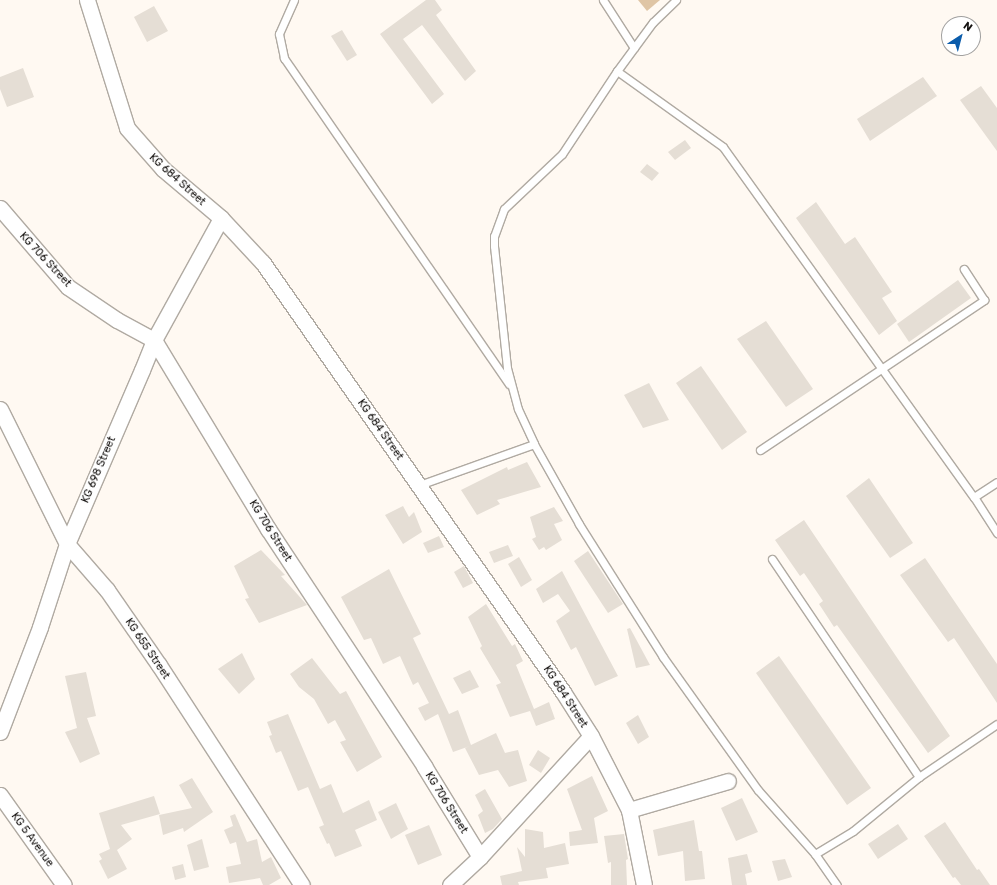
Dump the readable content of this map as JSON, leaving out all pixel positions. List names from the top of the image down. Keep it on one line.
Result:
{"streets":{"street":["KG 684 Street","KG 706 Street","KG 698 Street","KG 655 Street","KG 5 Avenue"]},"crossings":[["KG 684 Street","KG 698 Street"],["KG 706 Street","KG 698 Street"],["KG 698 Street","KG 655 Street"]],"north":"top right"}
